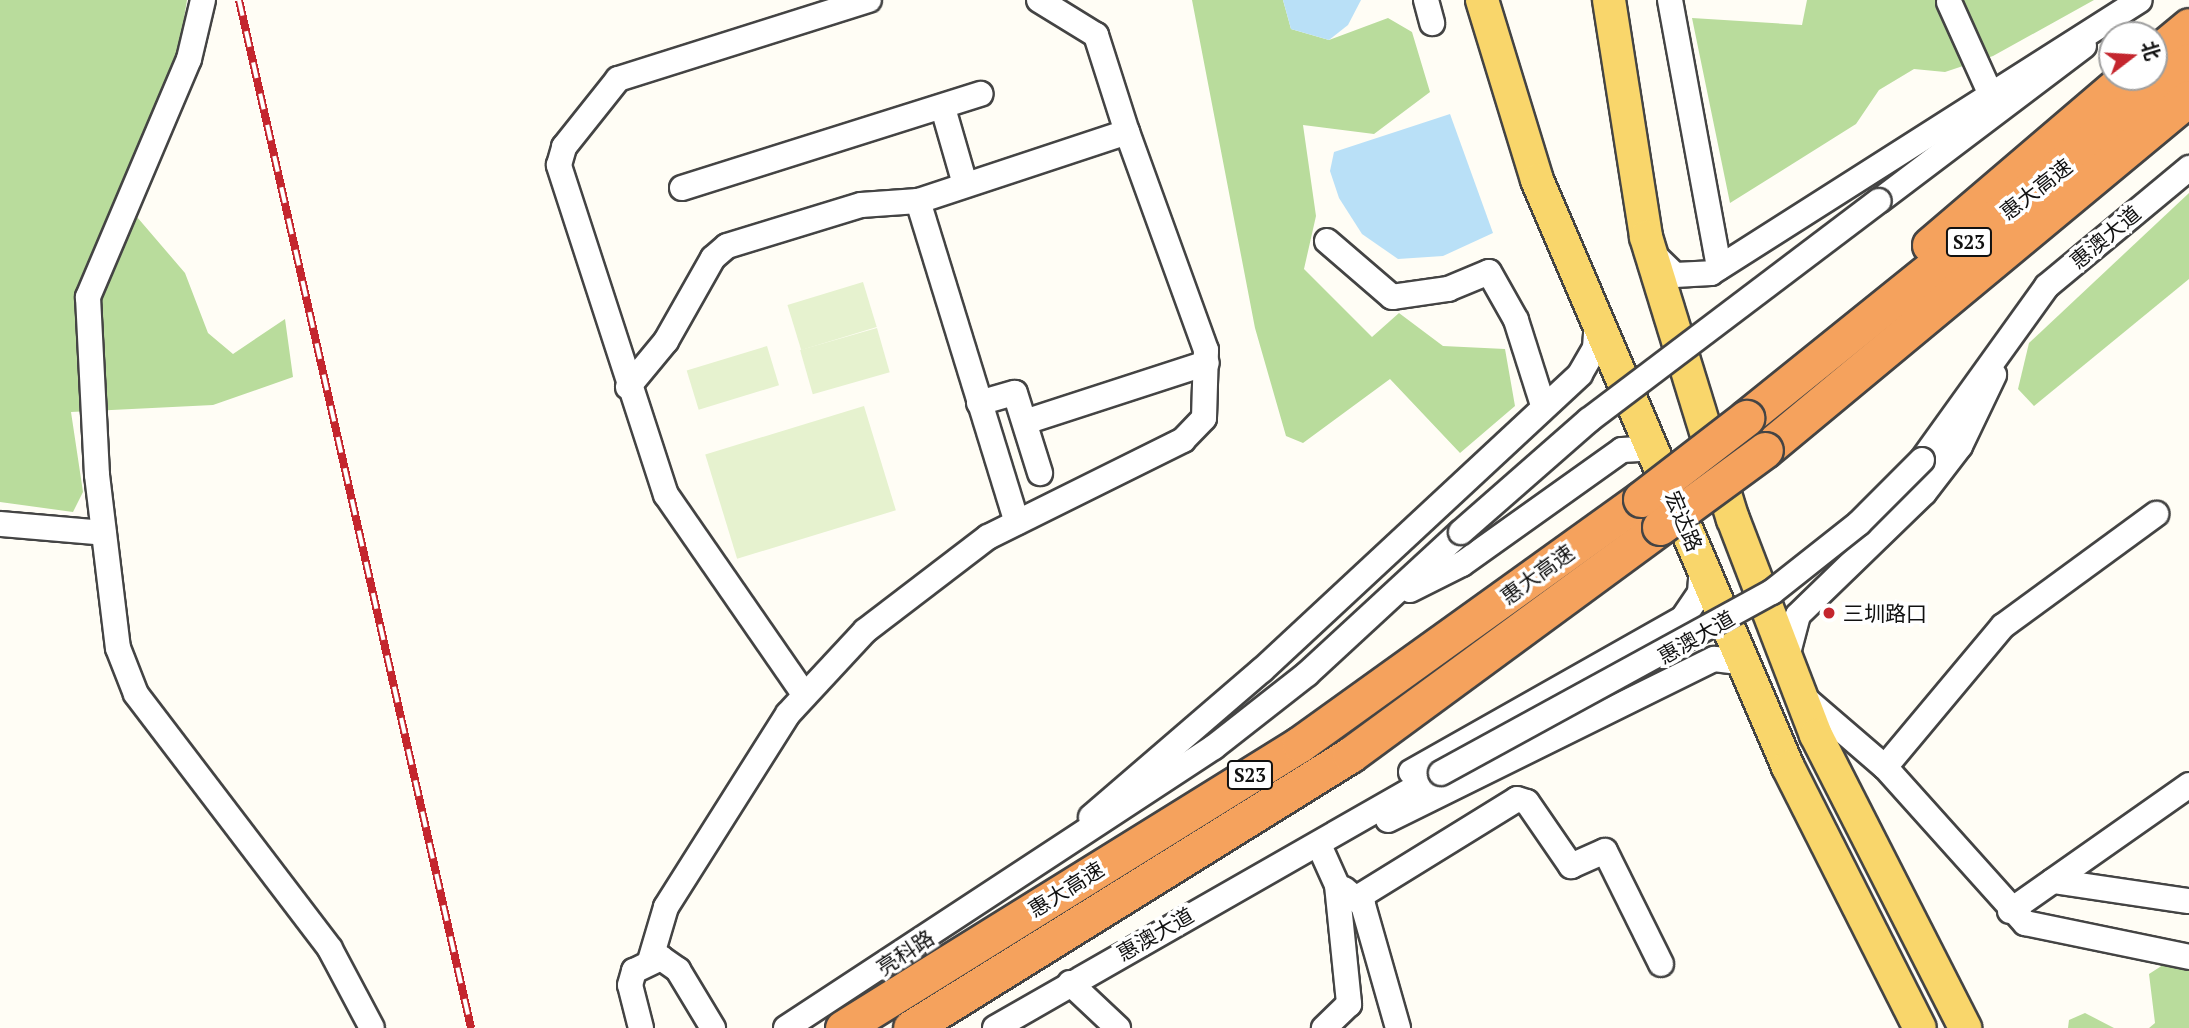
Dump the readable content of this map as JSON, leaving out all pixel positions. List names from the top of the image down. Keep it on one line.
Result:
{"streets":{"highway":["惠大高速","S23"],"main road":["宏达路"],"street":["惠澳大道","亮科路"]},"places":["三圳路口"],"north":"right"}
